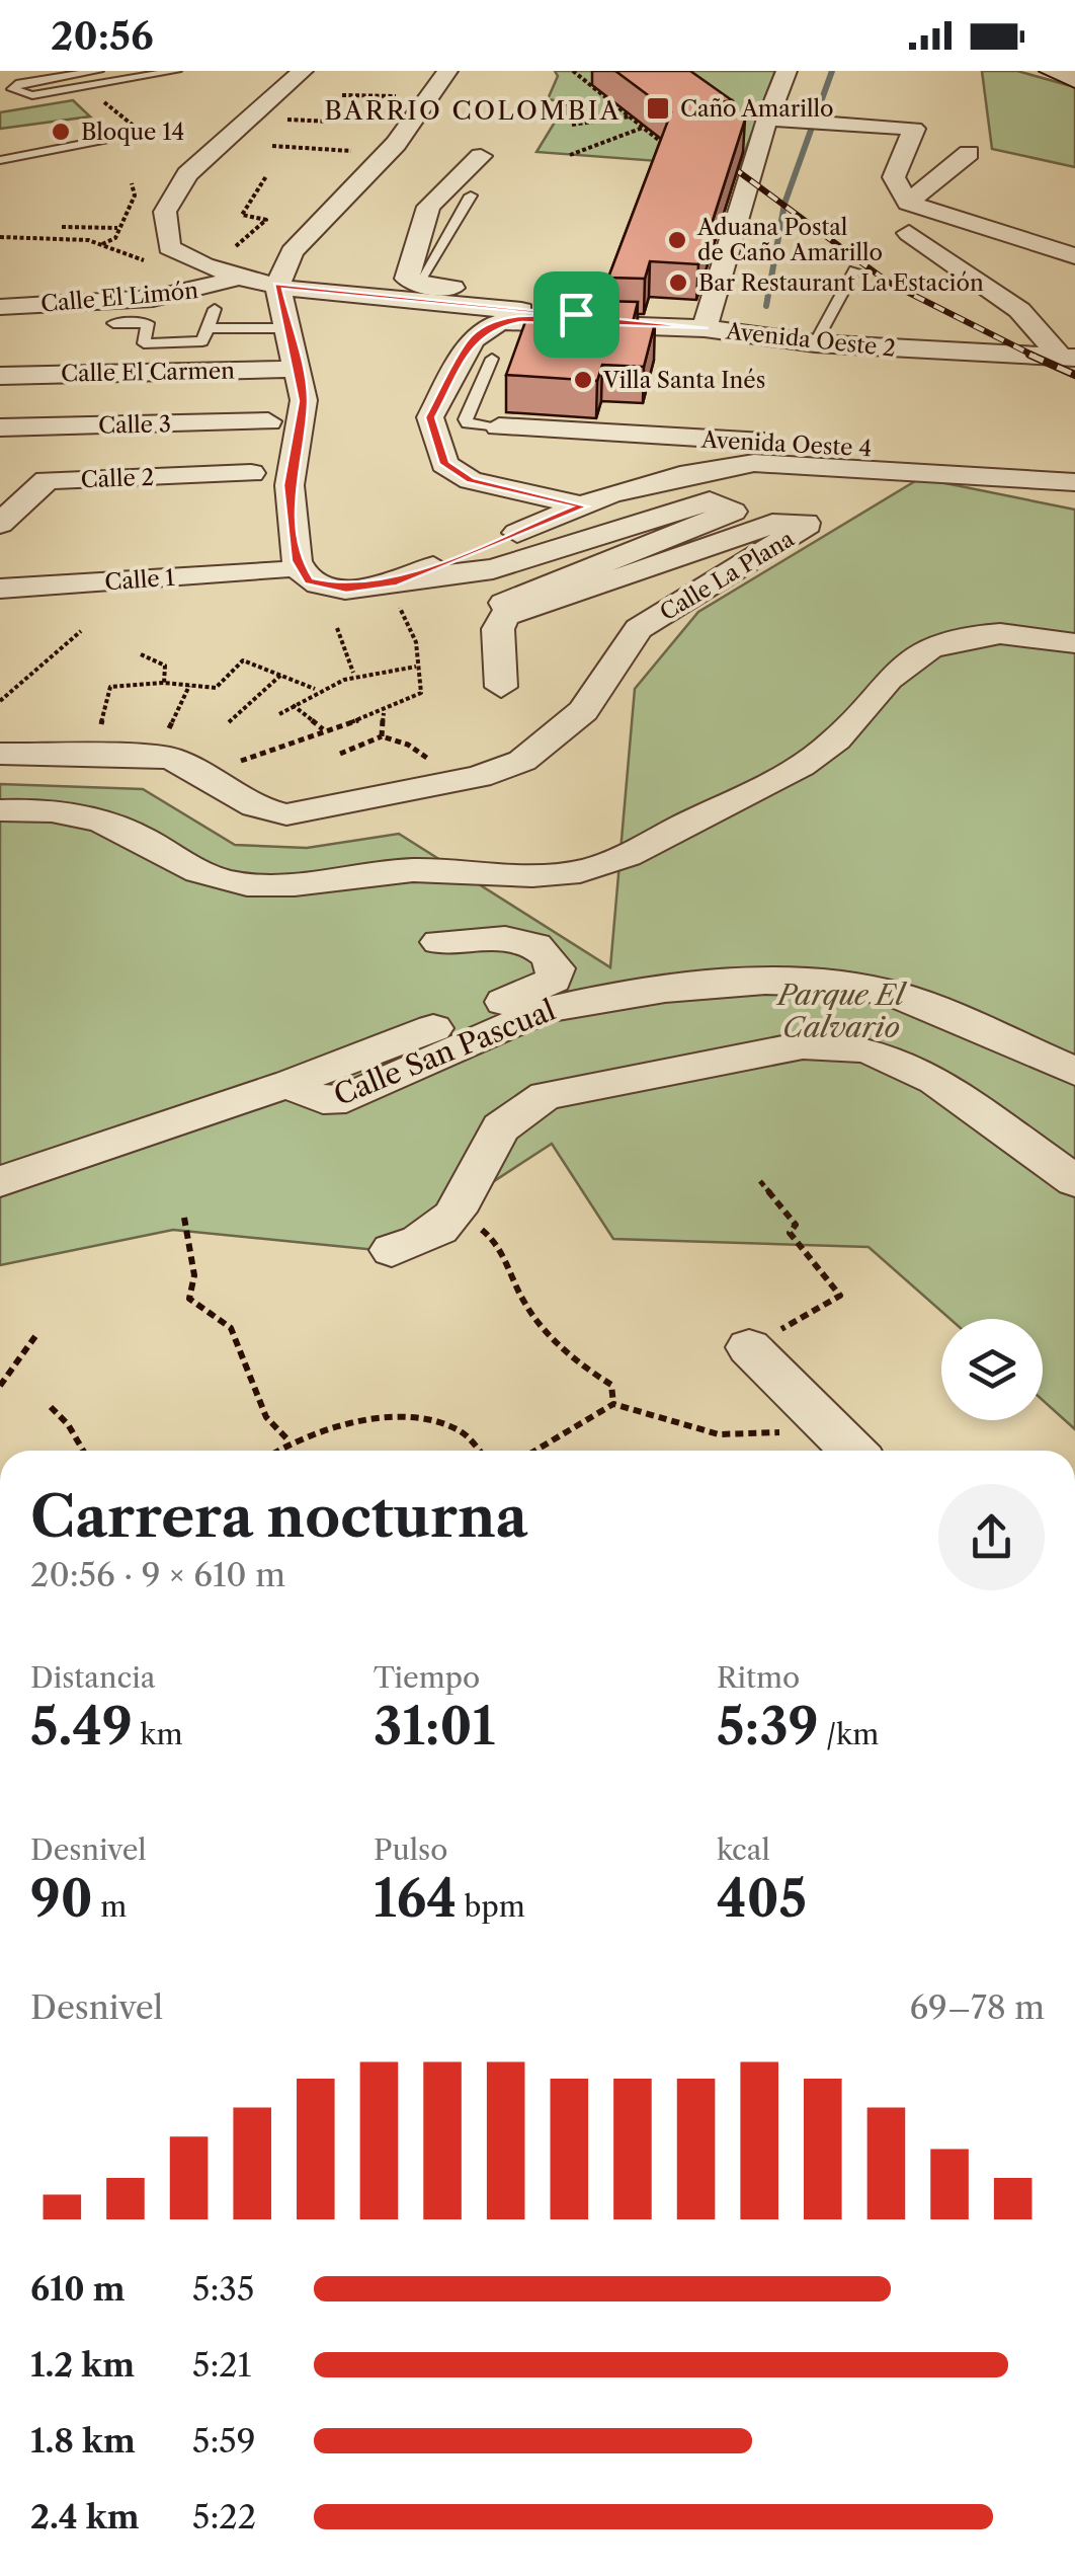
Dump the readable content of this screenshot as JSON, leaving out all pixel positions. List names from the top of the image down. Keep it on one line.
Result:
{"streets":{"street":["Calle El Limón","Avenida Oeste 2","Calle El Carmen","Calle 3","Avenida Oeste 4","Calle 2","Calle La Plana","Calle 1","Calle San Pascual"]},"districts":["BARRIO COLOMBIA"],"parks":["Parque El Calvario"],"places":{"transit":["Caño Amarillo"],"other":["Bloque 14","Aduana Postal de Caño Amarillo","Bar Restaurant La Estación","Villa Santa Inés"]},"page":{"status":"20:56","heading":["Carrera nocturna","20:56 · 9 × 610 m"],"stats":[["Distancia","5.49 km"],["Tiempo","31:01"],["Ritmo","5:39 /km"],["Desnivel","90 m"],["Pulso","164 bpm"],["kcal","405"]],"chart":["Desnivel","69–78 m"],"list":[{"name":"610 m","note":"5:35"},{"name":"1.2 km","note":"5:21"},{"name":"1.8 km","note":"5:59"},{"name":"2.4 km","note":"5:22"}]}}
